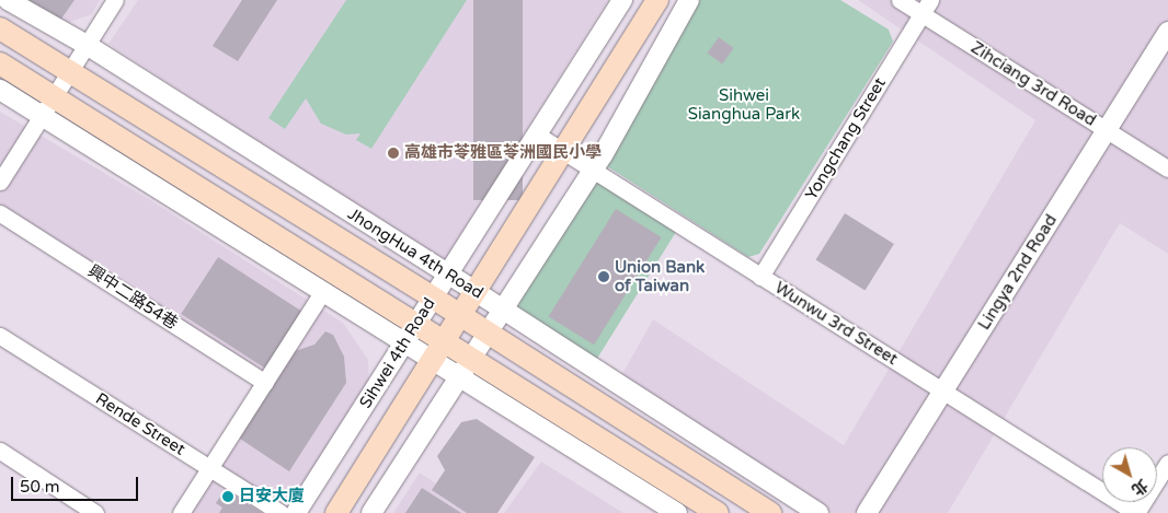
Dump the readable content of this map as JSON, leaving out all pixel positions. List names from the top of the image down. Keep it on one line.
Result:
{"streets":{"main road":["JhongHua 4th Road","Sihwei 4th Road"],"street":["Zihciang 3rd Road","Yongchang Street","Lingya 2nd Road","興中二路54巷","Wunwu 3rd Street","Rende Street"]},"crossings":[["Zihciang 3rd Road","Yongchang Street"],["Zihciang 3rd Road","Lingya 2nd Road"],["Yongchang Street","Wunwu 3rd Street"],["JhongHua 4th Road","Sihwei 4th Road"],["Lingya 2nd Road","Wunwu 3rd Street"],["Wunwu 3rd Street","Sihwei 4th Road"]],"parks":["Sihwei Sianghua Park"],"places":["高雄市苓雅區苓洲國民小學","Union Bank of Taiwan","日安大廈"],"scale_bar":"50 m","north":"bottom right"}
